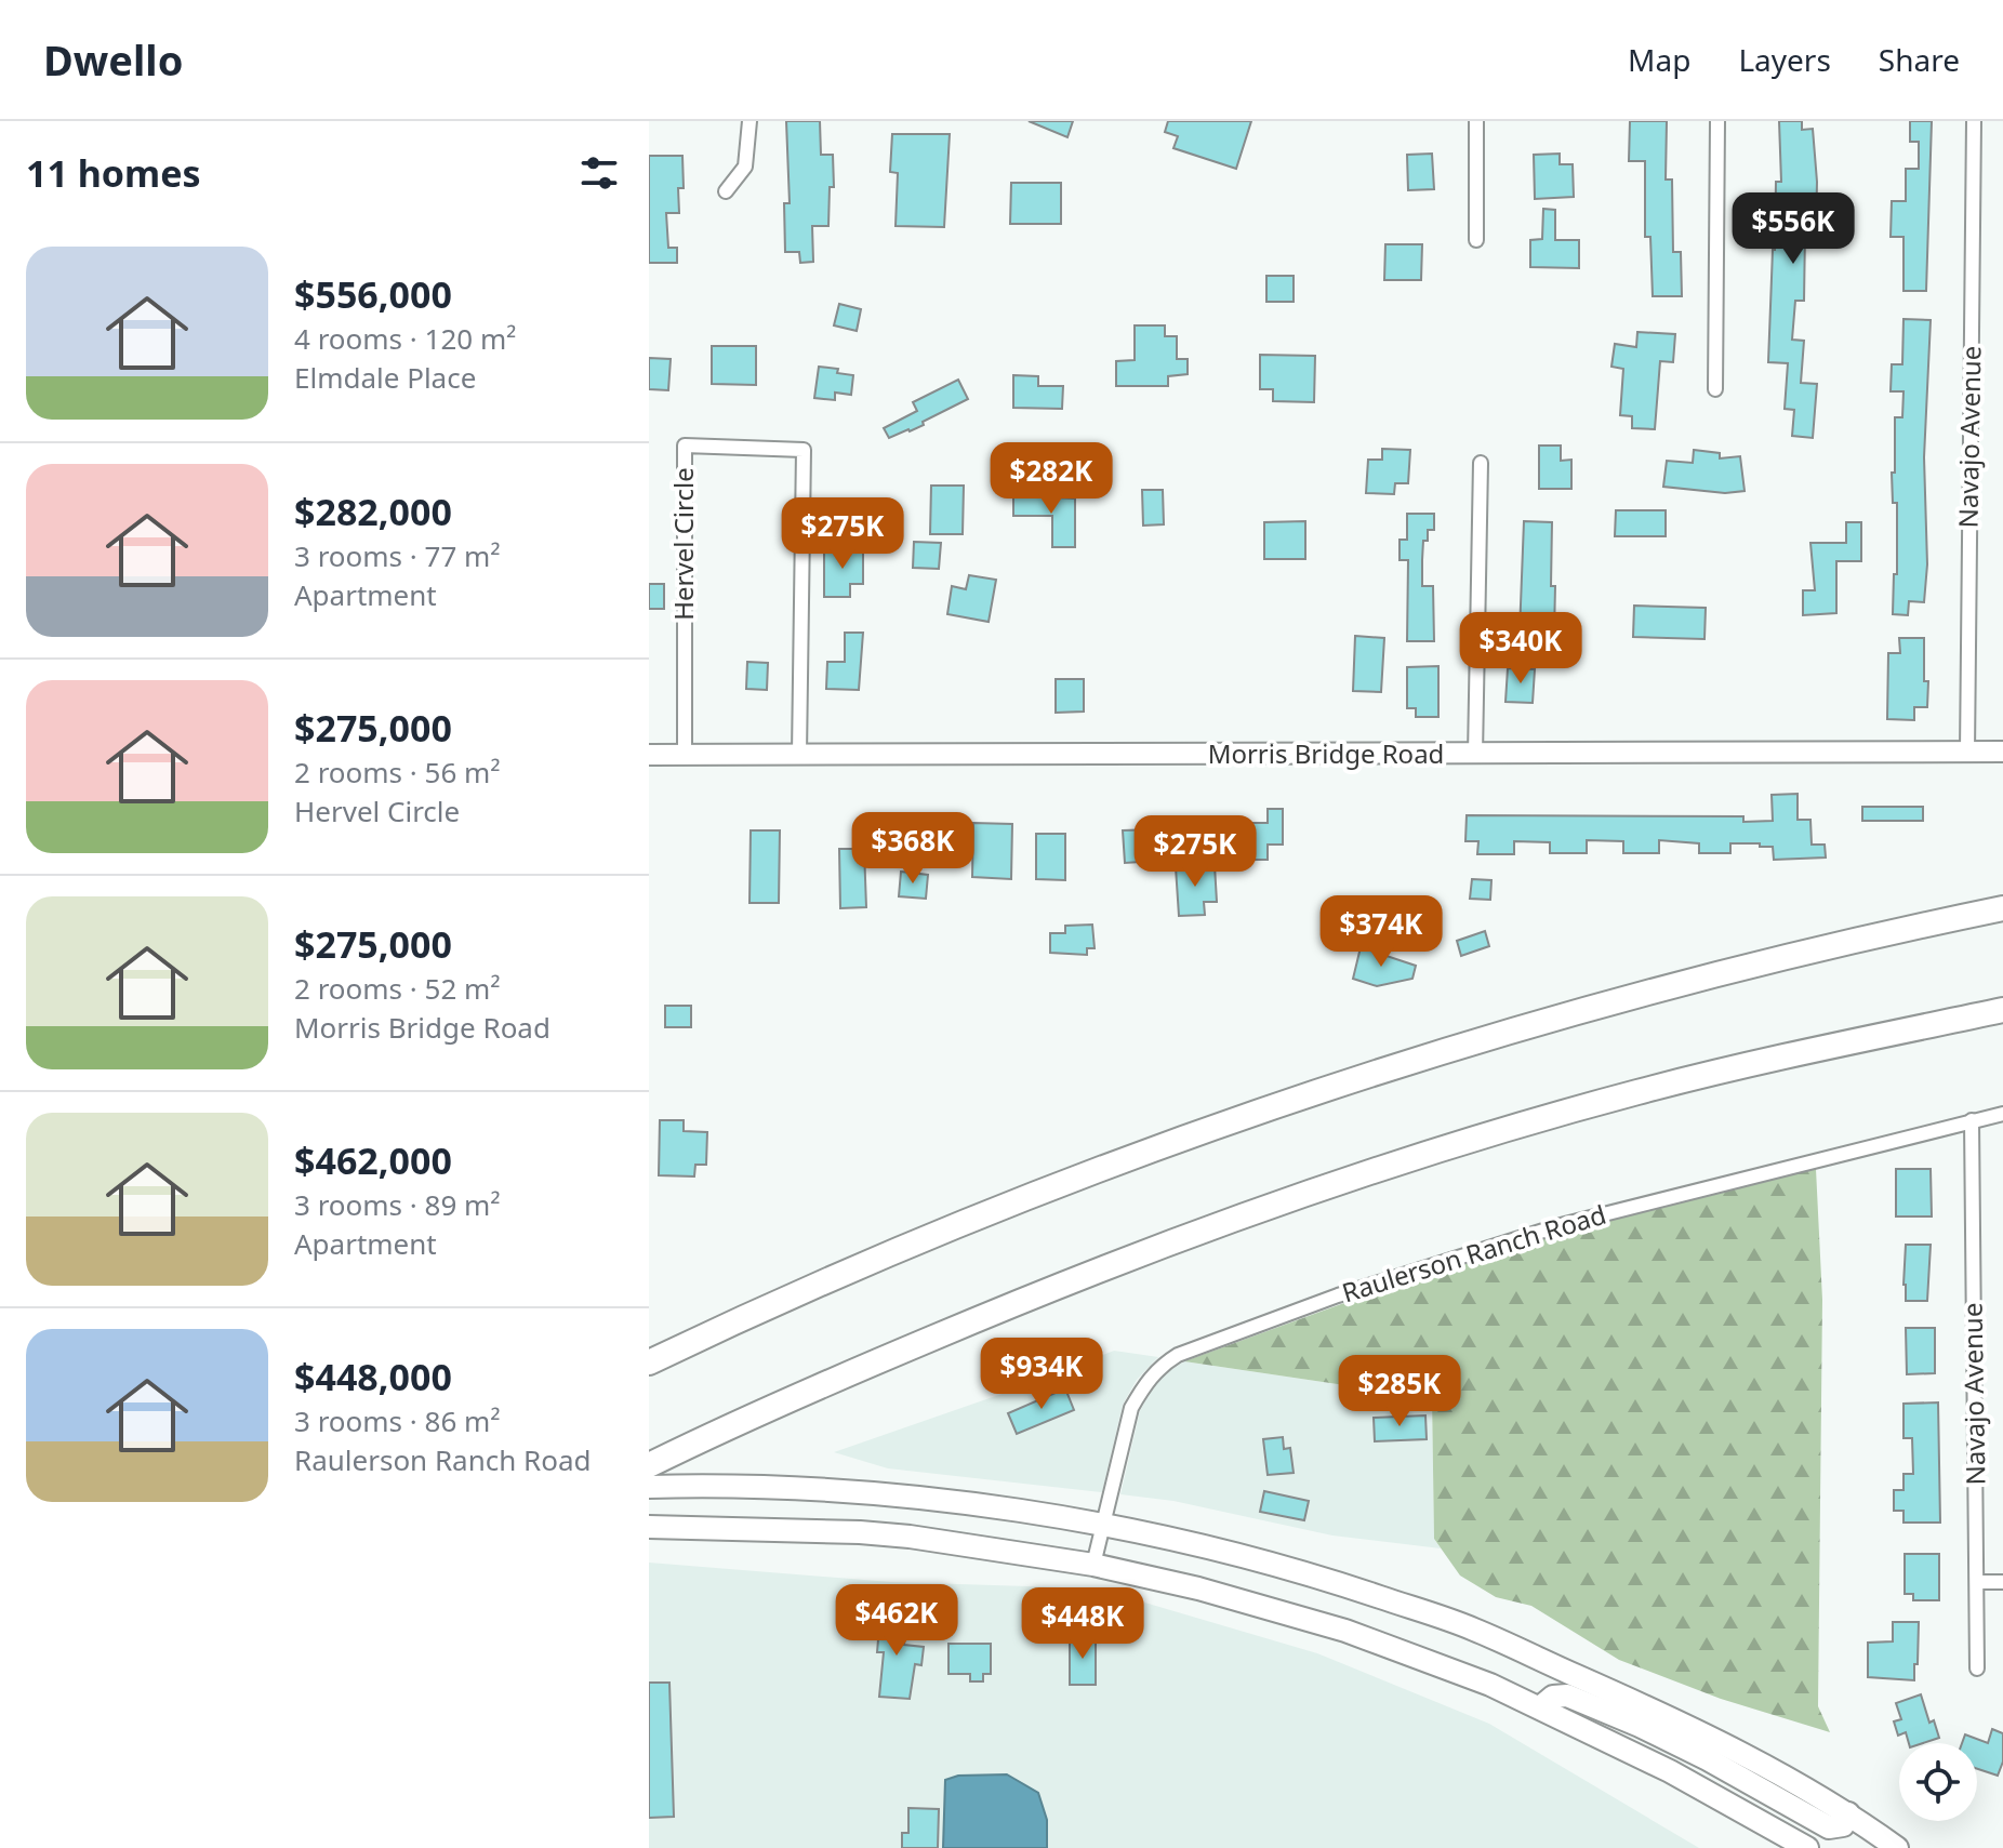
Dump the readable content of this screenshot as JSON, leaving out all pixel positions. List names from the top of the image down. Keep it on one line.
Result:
{"streets":{"street":["Navajo Avenue","Hervel Circle","Morris Bridge Road","Raulerson Ranch Road"]},"crossings":[["Navajo Avenue","Morris Bridge Road"],["Navajo Avenue","Raulerson Ranch Road"],["Hervel Circle","Morris Bridge Road"]],"page":{"header":"Dwello","nav":["Map","Layers","Share"],"heading":"11 homes","price":["$556K","$282K","$275K","$340K","$368K","$275K","$374K","$934K","$285K","$462K","$448K"],"list":[{"name":"$556,000","note":"4 rooms · 120 m² · Elmdale Place"},{"name":"$282,000","note":"3 rooms · 77 m² · Apartment"},{"name":"$275,000","note":"2 rooms · 56 m² · Hervel Circle"},{"name":"$275,000","note":"2 rooms · 52 m² · Morris Bridge Road"},{"name":"$462,000","note":"3 rooms · 89 m² · Apartment"},{"name":"$448,000","note":"3 rooms · 86 m² · Raulerson Ranch Road"}]}}
